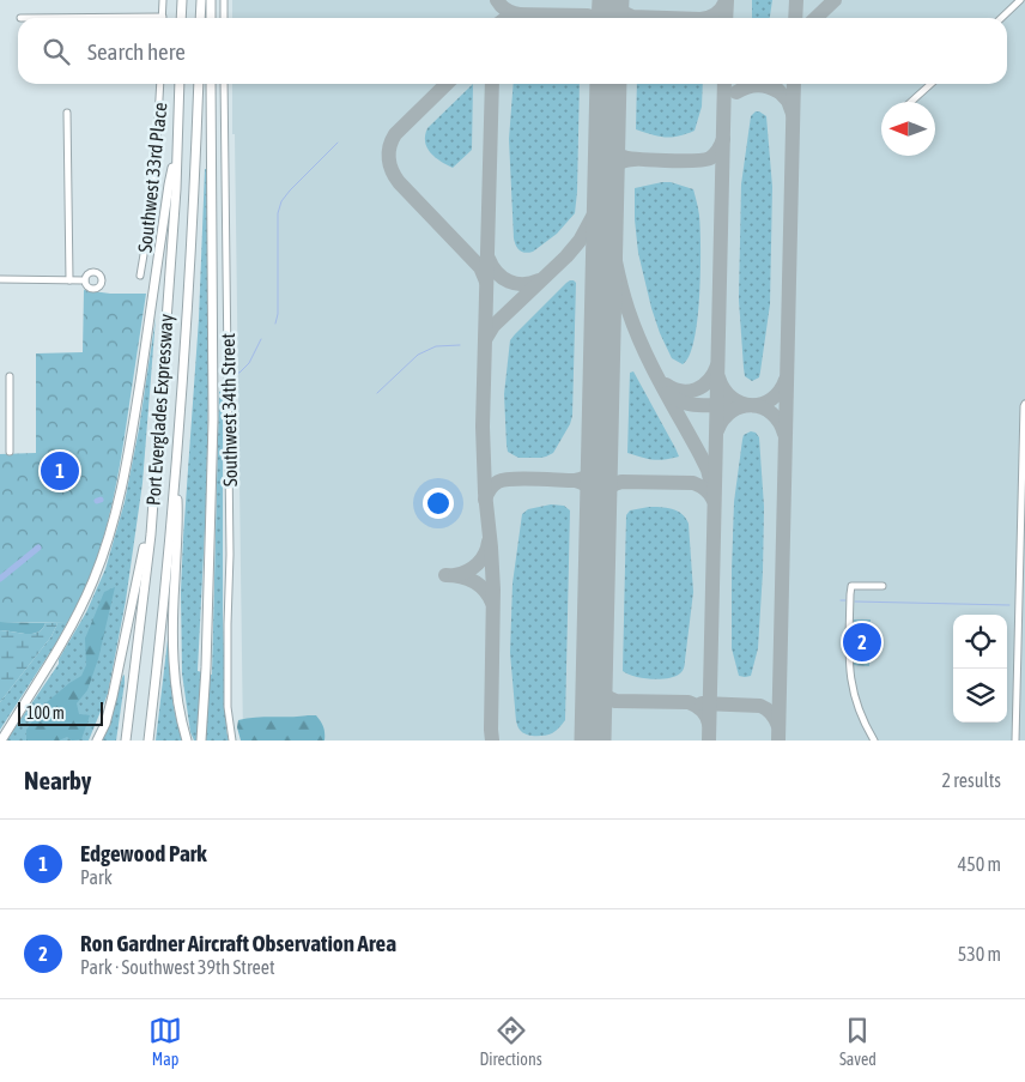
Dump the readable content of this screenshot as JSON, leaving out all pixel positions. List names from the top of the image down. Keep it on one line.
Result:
{"streets":{"highway":["Port Everglades Expressway"],"street":["Southwest 33rd Place","Southwest 34th Street"]},"scale_bar":"100 m","north":"left","page":{"search":"Search here","pins":["1","2"],"scale":"100 m","heading":["Nearby","2 results"],"list":[{"mark":"1","name":"Edgewood Park","note":"Park","value":"450 m"},{"mark":"2","name":"Ron Gardner Aircraft Observation Area","note":"Park · Southwest 39th Street","value":"530 m"}],"nav":["Map","Directions","Saved"]}}
